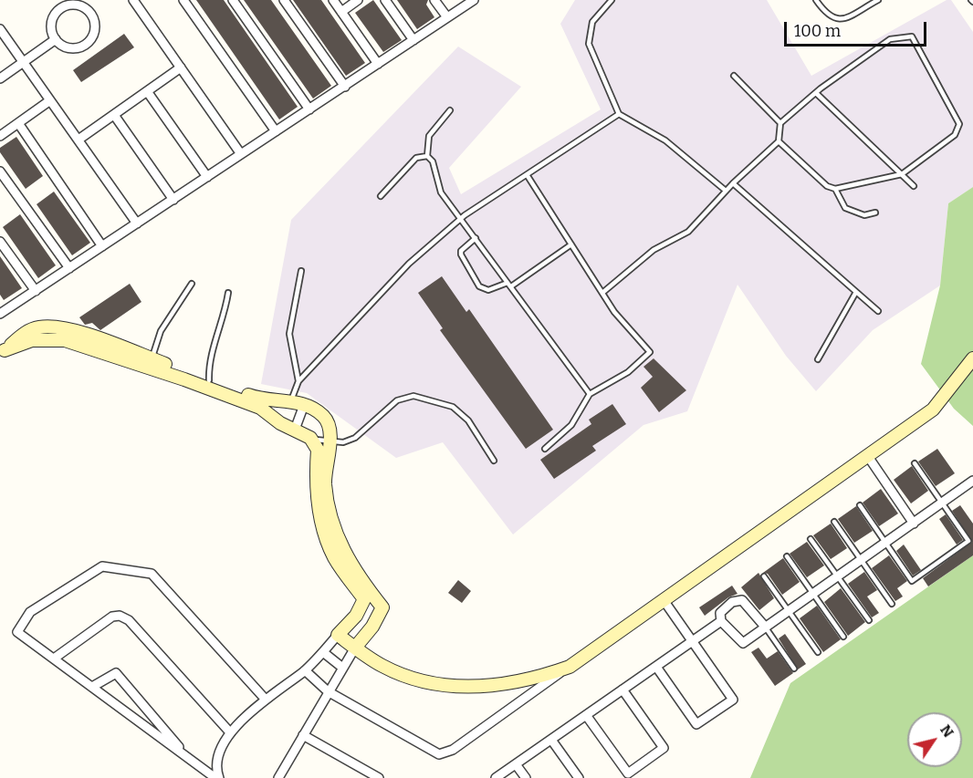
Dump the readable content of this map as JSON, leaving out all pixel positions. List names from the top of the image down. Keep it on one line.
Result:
{"scale_bar":"100 m","north":"top right"}
